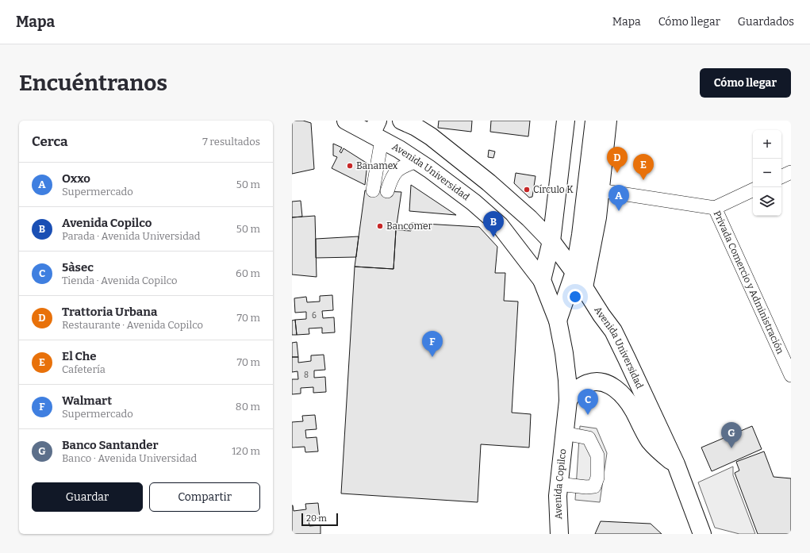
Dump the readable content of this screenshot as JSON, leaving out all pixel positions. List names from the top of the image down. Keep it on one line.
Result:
{"streets":{"main road":["Avenida Universidad","Avenida Copilco"],"street":["Privada Comercio y Administración"]},"crossings":[["Avenida Universidad","Avenida Copilco"]],"places":["Banamex","Círculo K","Bancomer"],"house_numbers":["6","8"],"scale_bar":"20 m","page":{"header":"Mapa","nav":["Mapa","Cómo llegar","Guardados"],"buttons":["Cómo llegar",["Guardar","Compartir"]],"title":"Encuéntranos","heading":["Cerca","7 resultados"],"map_buttons":["+","−"],"pins":["D","E","A","B","F","C","G"],"list":[{"mark":"A","name":"Oxxo","note":"Supermercado","value":"50 m"},{"mark":"B","name":"Avenida Copilco","note":"Parada · Avenida Universidad","value":"50 m"},{"mark":"C","name":"5àsec","note":"Tienda · Avenida Copilco","value":"60 m"},{"mark":"D","name":"Trattoria Urbana","note":"Restaurante · Avenida Copilco","value":"70 m"},{"mark":"E","name":"El Che","note":"Cafetería","value":"70 m"},{"mark":"F","name":"Walmart","note":"Supermercado","value":"80 m"},{"mark":"G","name":"Banco Santander","note":"Banco · Avenida Universidad","value":"120 m"}],"scale":"20 m"}}
